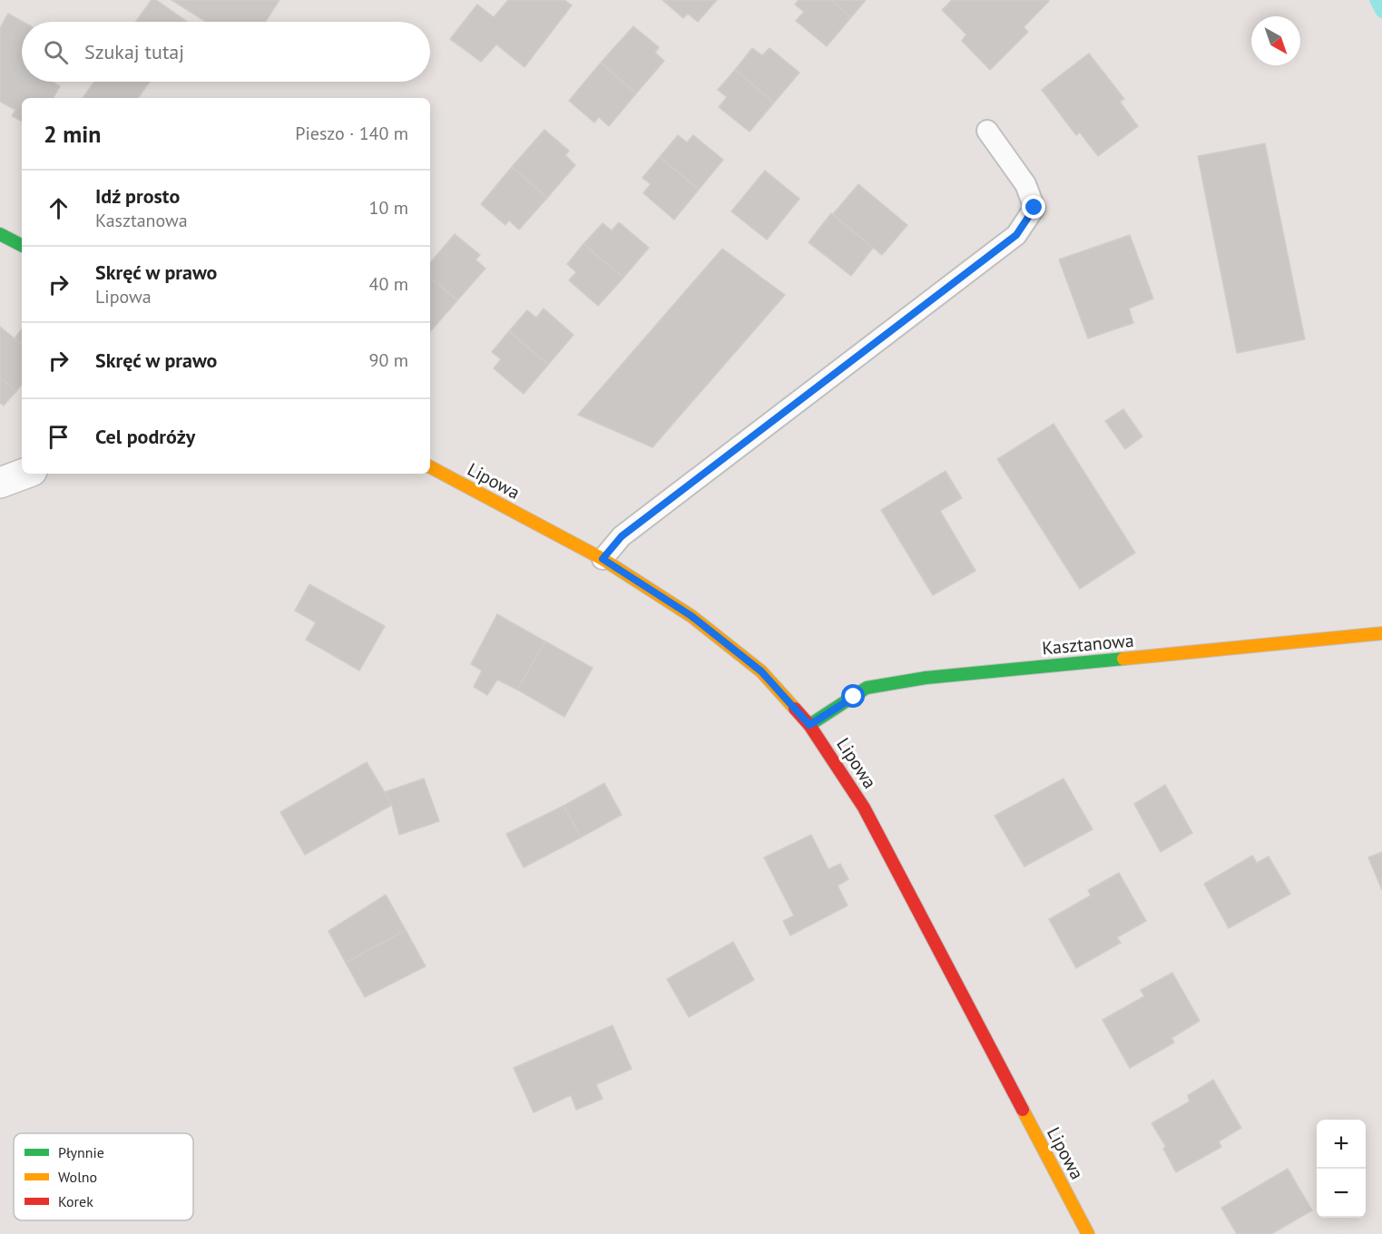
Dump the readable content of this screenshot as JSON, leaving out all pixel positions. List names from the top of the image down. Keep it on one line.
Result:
{"streets":{"street":["Lipowa","Kasztanowa"]},"crossings":[["Lipowa","Kasztanowa"]],"legend":["Płynnie","Wolno","Korek"],"north":"bottom right","page":{"search":"Szukaj tutaj","heading":["2 min","Pieszo · 140 m"],"list":[["Idź prosto","Kasztanowa","10 m"],["Skręć w prawo","Lipowa","40 m"],["Skręć w prawo","90 m"],"Cel podróży"],"map_buttons":["+","−"]}}
